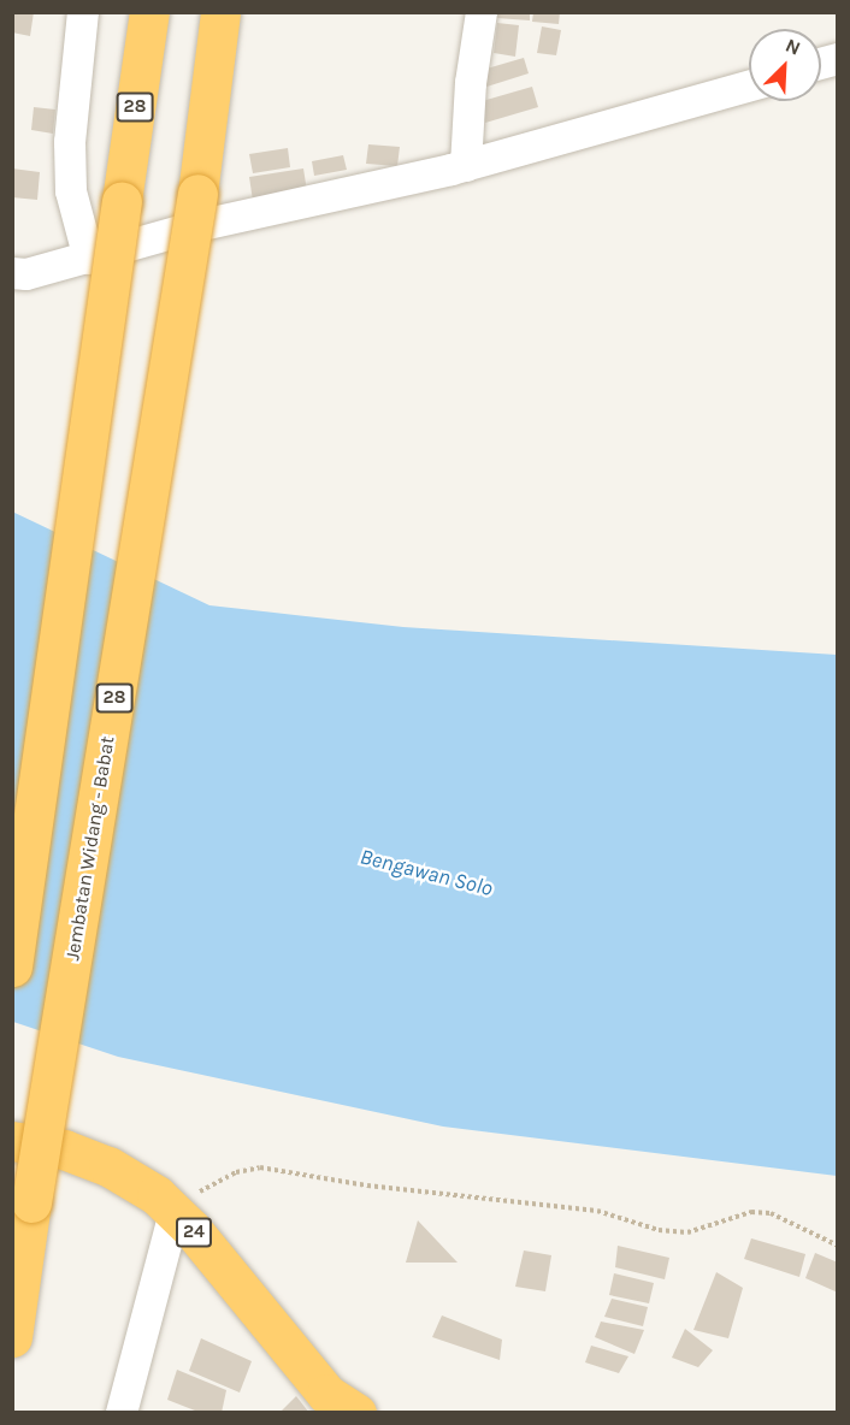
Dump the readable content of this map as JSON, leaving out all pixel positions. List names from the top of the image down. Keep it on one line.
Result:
{"streets":{"highway":["28","Jembatan Widang - Babat","24"]},"water":["Bengawan Solo"],"north":"top right"}
